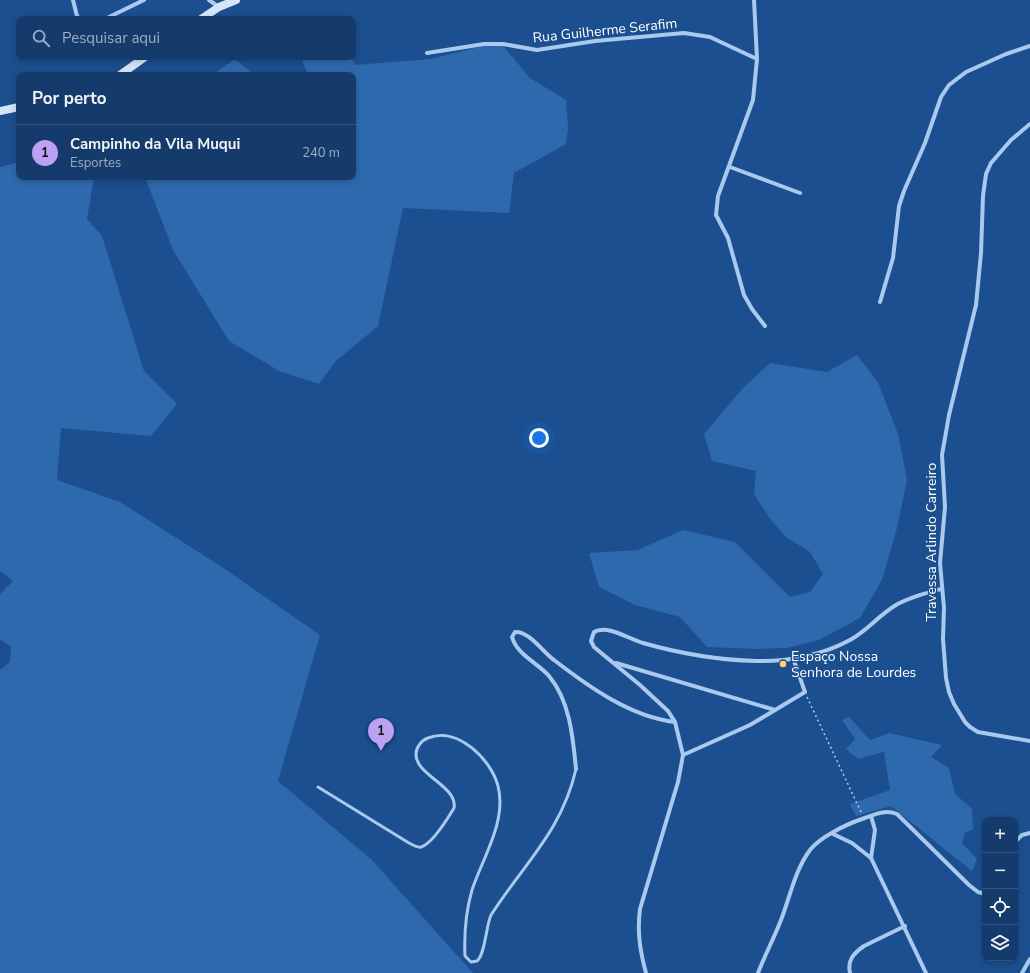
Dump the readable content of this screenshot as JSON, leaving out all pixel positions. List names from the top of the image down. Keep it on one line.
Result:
{"streets":{"street":["Rua Guilherme Serafim","Travessa Arlindo Carreiro"]},"places":["Espaço Nossa Senhora de Lourdes"],"page":{"search":"Pesquisar aqui","heading":"Por perto","list":[{"mark":"1","name":"Campinho da Vila Muqui","note":"Esportes","value":"240 m"}],"pins":"1","map_buttons":["+","−"]}}
